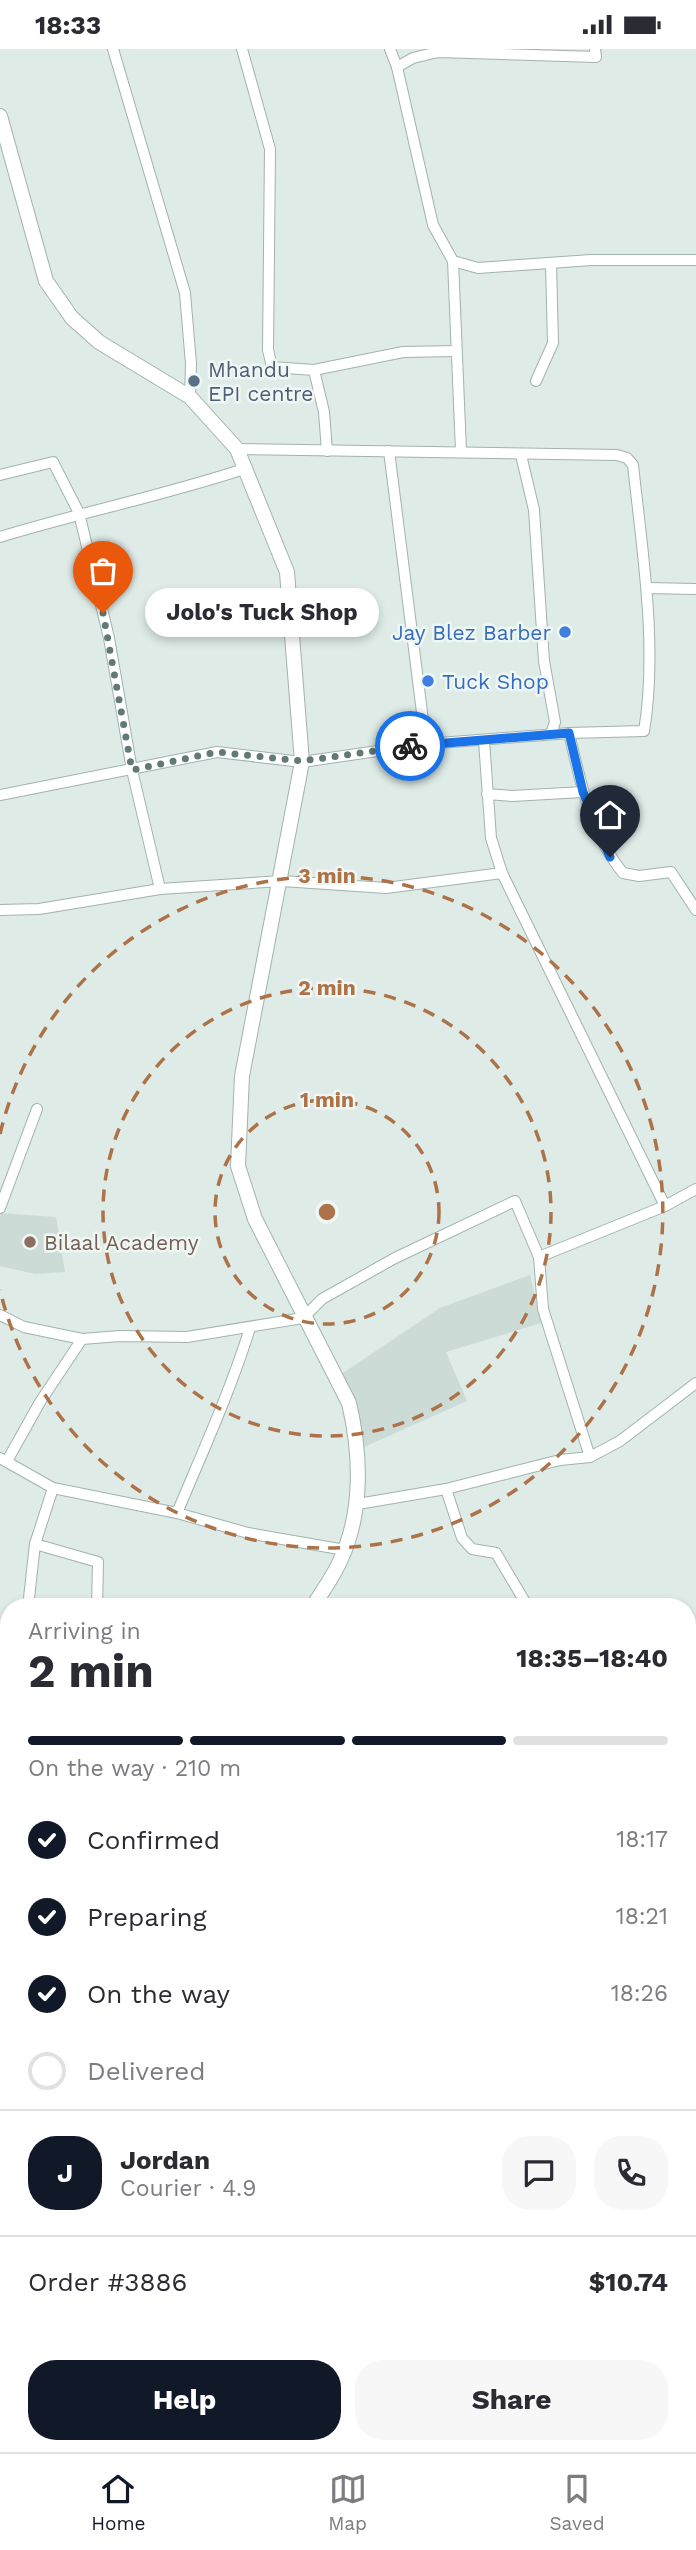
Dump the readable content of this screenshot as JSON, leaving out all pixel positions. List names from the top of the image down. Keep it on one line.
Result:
{"places":["Mhandu EPI centre","Jolo's Tuck Shop","Jay Blez Barber","Tuck Shop","Bilaal Academy"],"page":{"status":"18:33","bubble":"Jolo's Tuck Shop","heading":["2 min","Arriving in","18:35–18:40"],"panel":["Jordan","Courier · 4.9","Order #3886","$10.74"],"bar":"On the way · 210 m","list":[["Confirmed","18:17"],["Preparing","18:21"],["On the way","18:26"],"Delivered"],"round":"J","buttons":["Help","Share"],"tabs":["Home","Map","Saved"]},"rings":["3 min","2 min","1 min"]}
